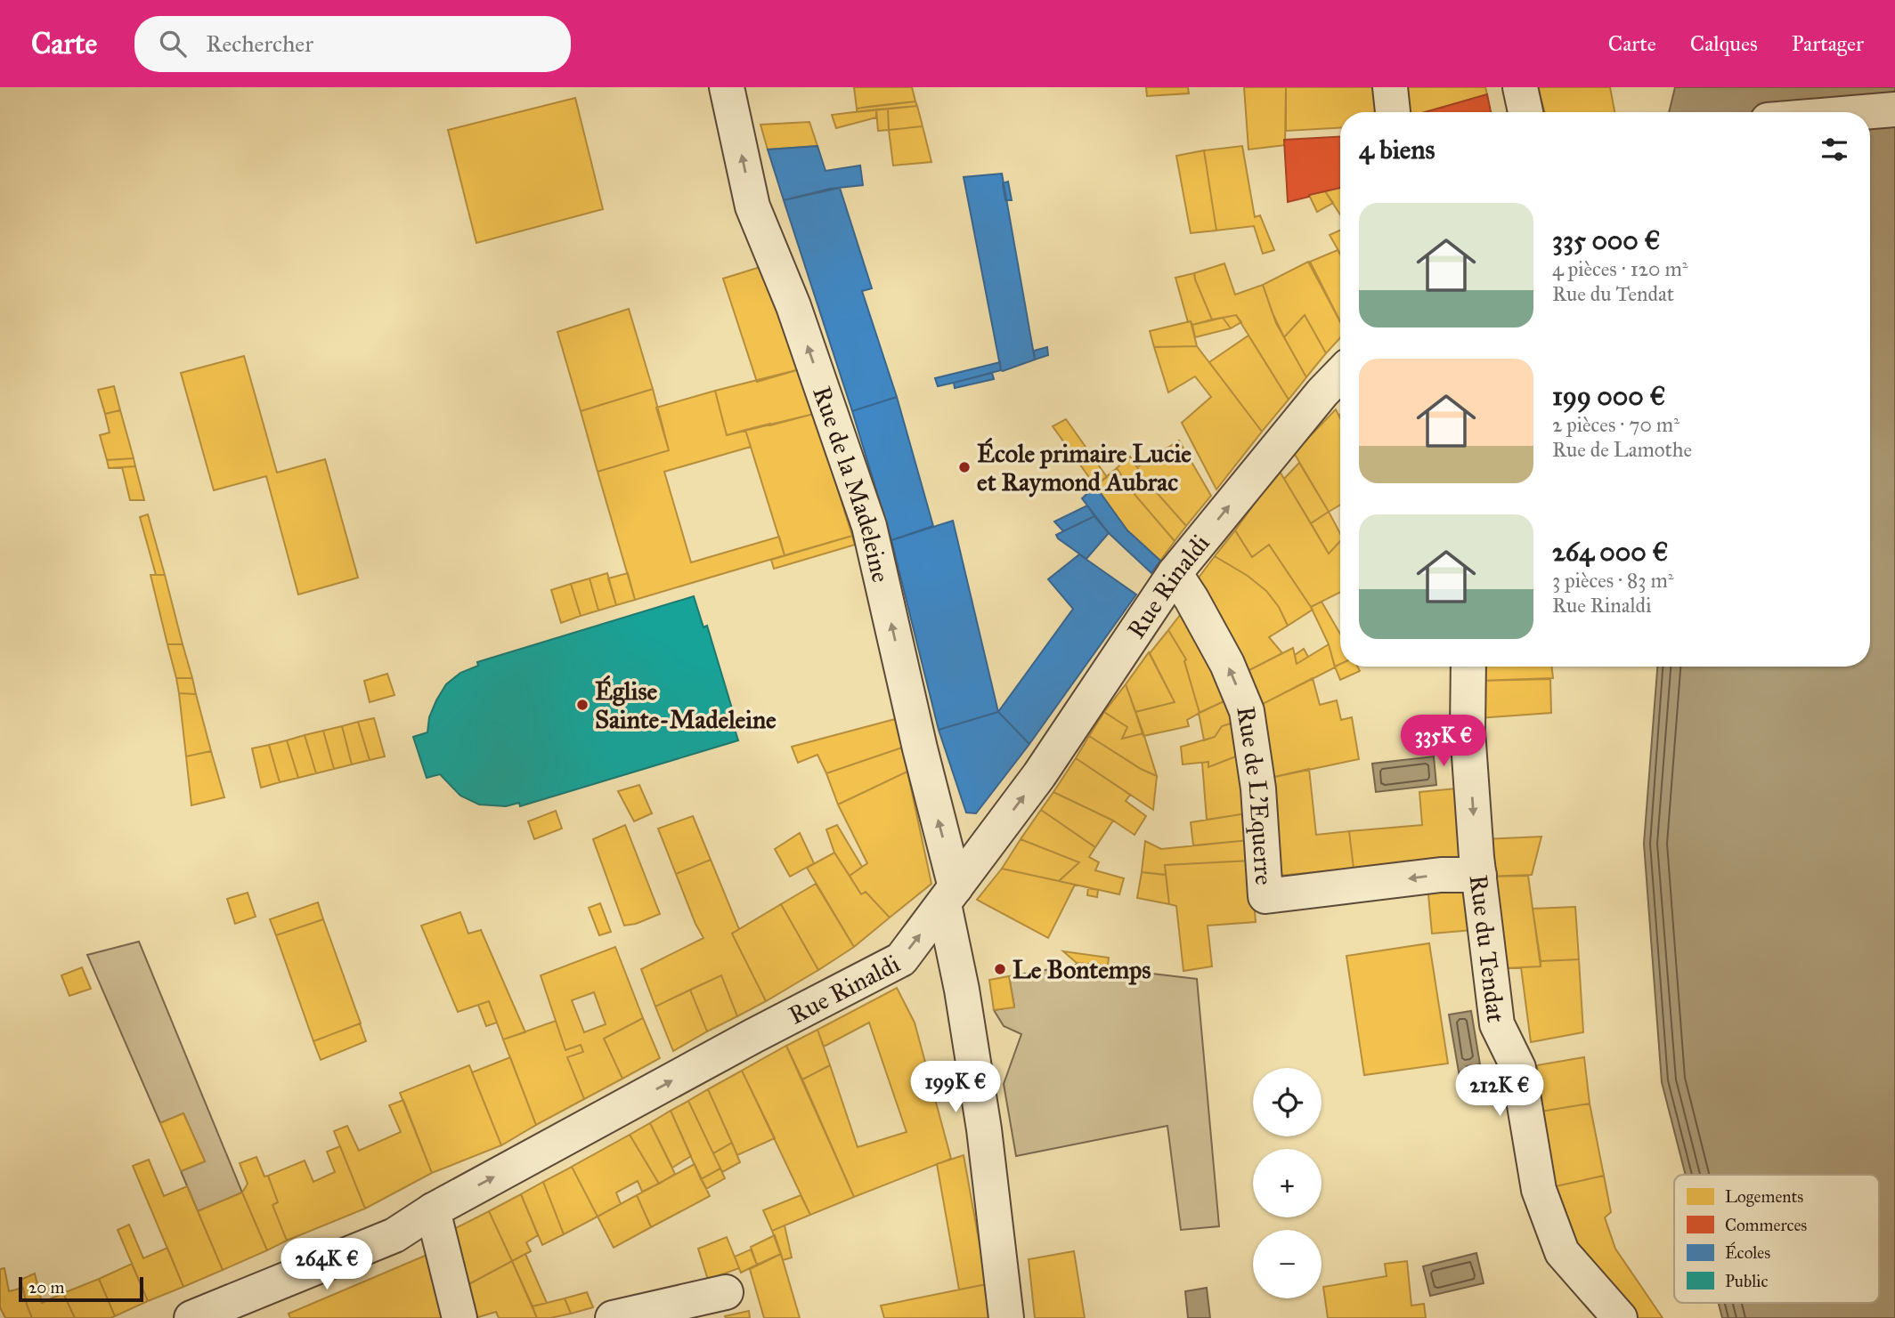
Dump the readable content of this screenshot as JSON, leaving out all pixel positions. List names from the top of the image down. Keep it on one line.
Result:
{"streets":{"street":["Rue de la Madeleine","Rue Rinaldi","Rue de L'Equerre","Rue du Tendat"]},"crossings":[["Rue de la Madeleine","Rue Rinaldi"],["Rue Rinaldi","Rue de L'Equerre"],["Rue de L'Equerre","Rue du Tendat"]],"one_way":["Rue de la Madeleine","Rue Rinaldi"],"places":["École primaire Lucie et Raymond Aubrac","Église Sainte-Madeleine","Le Bontemps"],"legend":["Logements","Commerces","Écoles","Public"],"scale_bar":"20 m","page":{"header":"Carte","search":"Rechercher","nav":["Carte","Calques","Partager"],"heading":"4 biens","list":[{"name":"335 000 €","note":"4 pièces · 120 m² · Rue du Tendat"},{"name":"199 000 €","note":"2 pièces · 70 m² · Rue de Lamothe"},{"name":"264 000 €","note":"3 pièces · 83 m² · Rue Rinaldi"}],"price":["335K €","199K €","212K €","264K €"],"map_buttons":["+","−"],"scale":"20 m"}}
